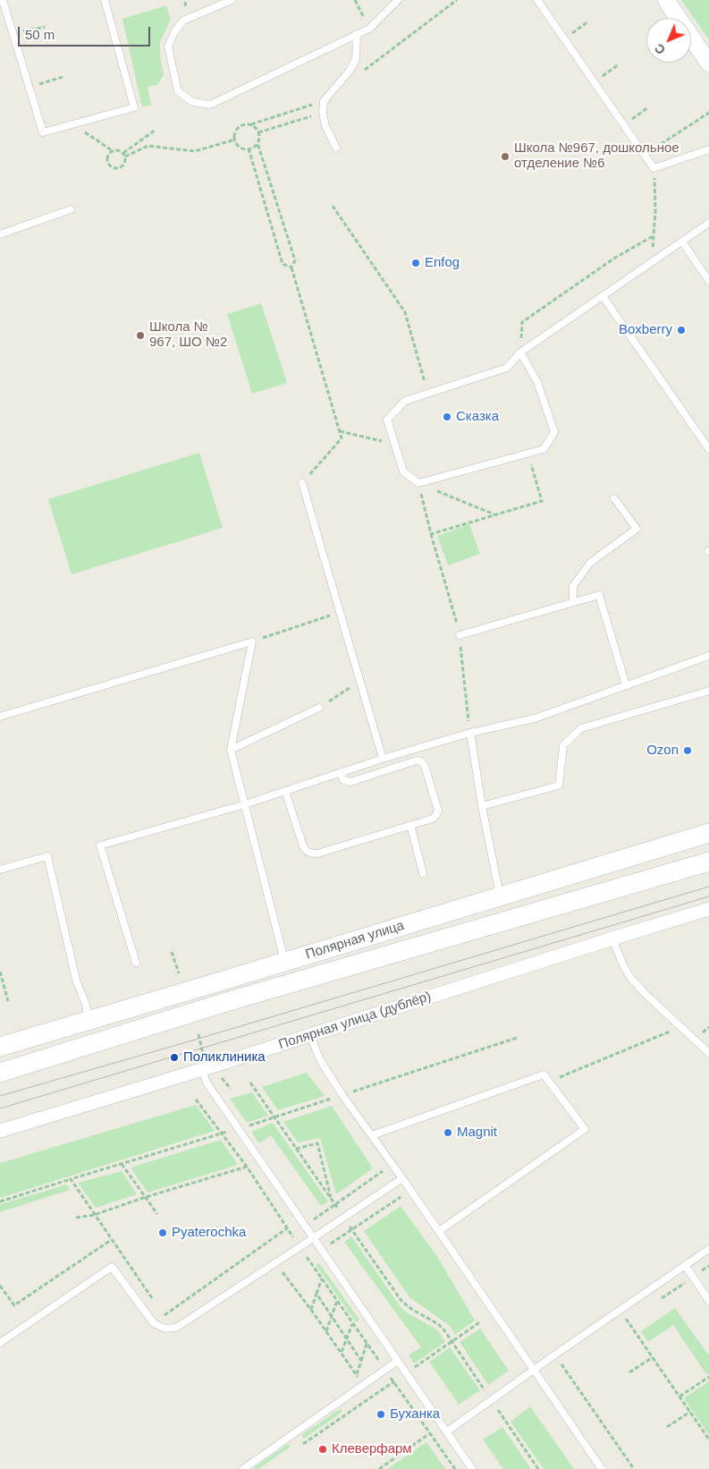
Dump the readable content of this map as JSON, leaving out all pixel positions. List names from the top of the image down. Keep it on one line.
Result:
{"streets":{"main road":["Полярная улица"],"street":["Полярная улица (дублёр)"]},"places":["Школа №967, дошкольное отделение №6","Enfog","Boxberry","Школа № 967, ШО №2","Сказка","Ozon","Поликлиника","Magnit","Pyaterochka","Буханка","Клеверфарм"],"scale_bar":"50 m","north":"bottom left"}
